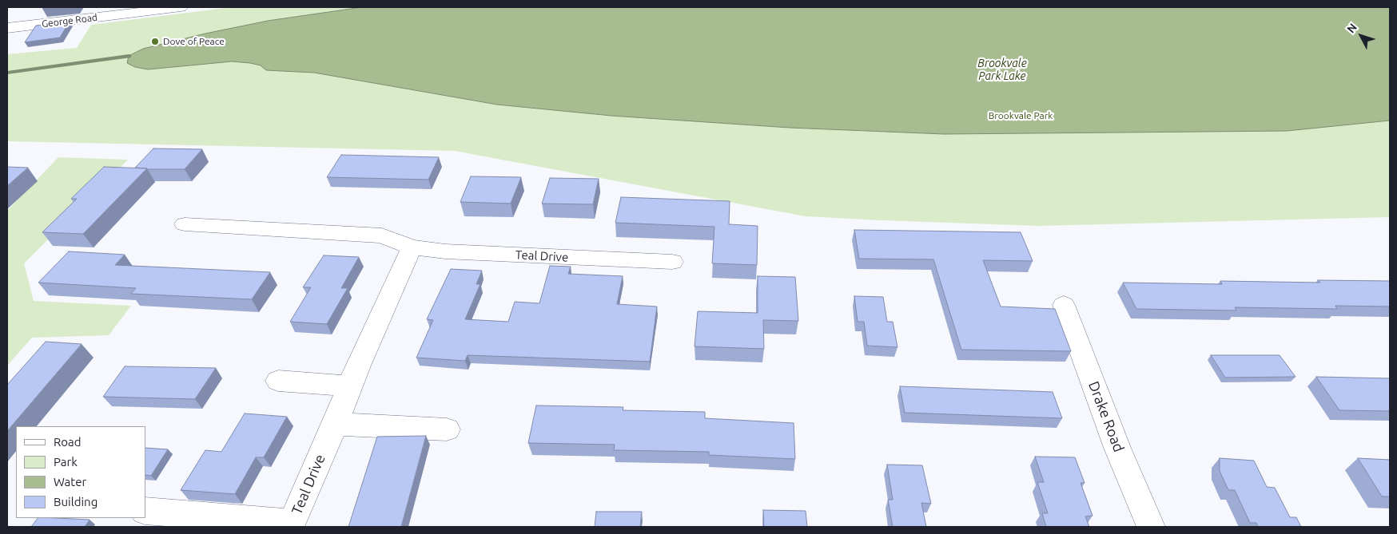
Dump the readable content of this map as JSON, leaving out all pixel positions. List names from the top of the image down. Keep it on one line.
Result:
{"streets":{"street":["George Road","Teal Drive","Drake Road"]},"water":["Brookvale Park Lake"],"parks":["Brookvale Park"],"places":["Dove of Peace"],"legend":["Road","Park","Water","Building"],"north":"top left"}
